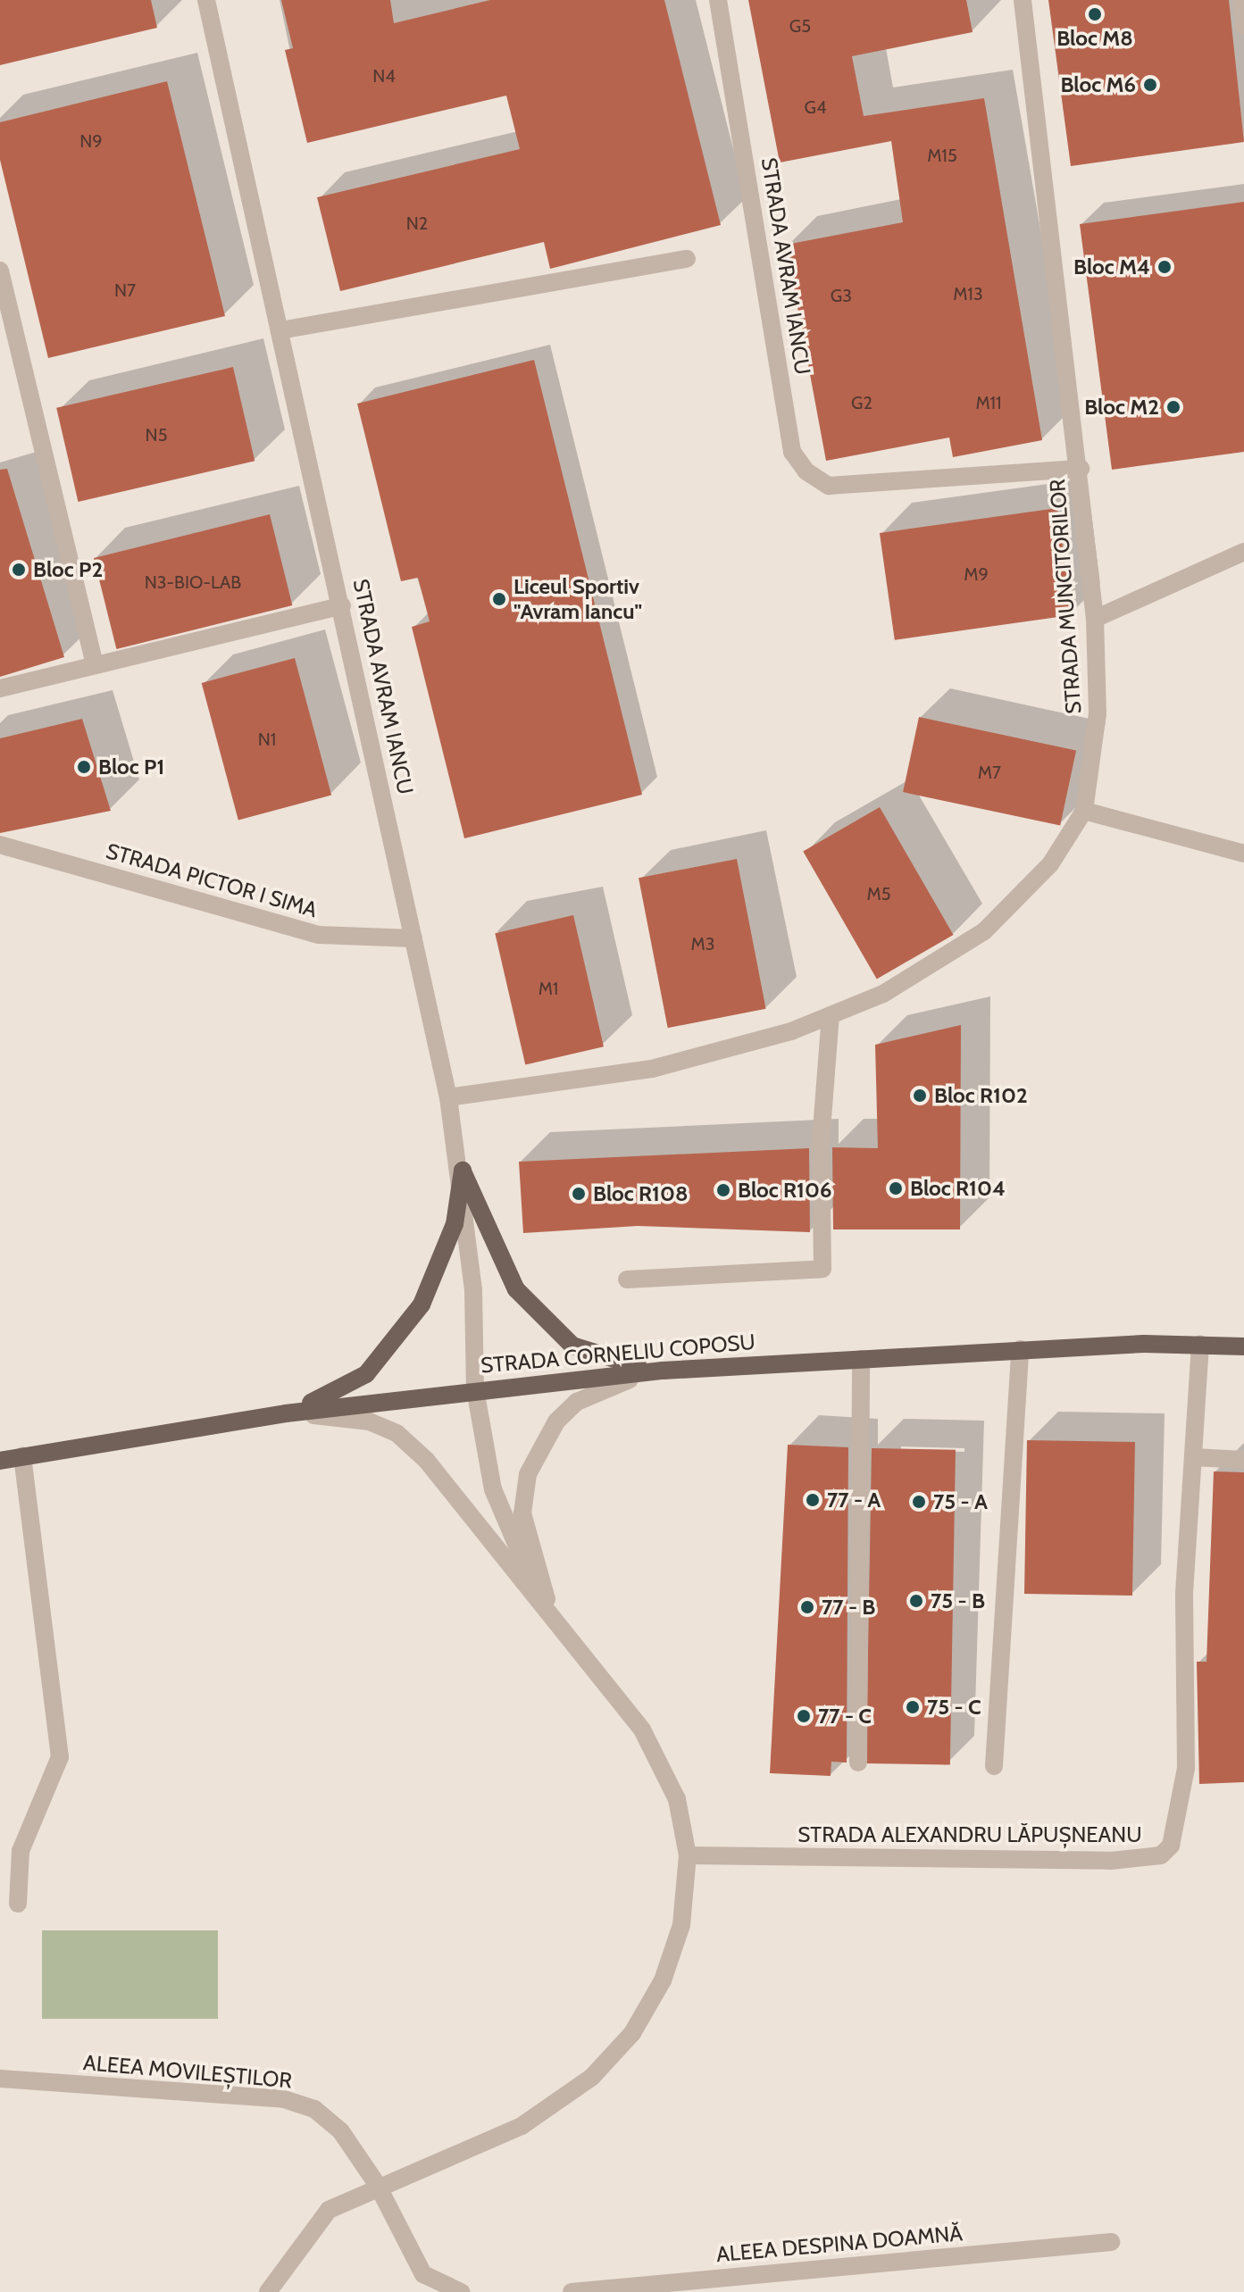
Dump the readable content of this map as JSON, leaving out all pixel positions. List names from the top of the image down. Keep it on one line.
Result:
{"streets":{"main road":["STRADA CORNELIU COPOSU"],"street":["STRADA AVRAM IANCU","STRADA MUNCITORILOR","STRADA PICTOR I SIMA","STRADA ALEXANDRU LĂPUȘNEANU","ALEEA MOVILEȘTILOR","ALEEA DESPINA DOAMNĂ"]},"crossings":[["STRADA AVRAM IANCU","STRADA MUNCITORILOR"],["STRADA AVRAM IANCU","STRADA PICTOR I SIMA"],["STRADA AVRAM IANCU","STRADA CORNELIU COPOSU"],["STRADA CORNELIU COPOSU","STRADA ALEXANDRU LĂPUȘNEANU"]],"places":["Bloc M8","Bloc M6","Bloc M4","Bloc M2","Bloc P2","Liceul Sportiv \"Avram Iancu\"","Bloc P1","Bloc R102","Bloc R104","Bloc R106","Bloc R108","77 - A","75 - A","75 - B","77 - B","75 - C","77 - C"],"house_numbers":["G5","N4","G4","N9","M15","N2","N7","M13","G3","G2","M11","N5","M9","N3-BIO-LAB","N1","M7","M5","M3","M1"]}
